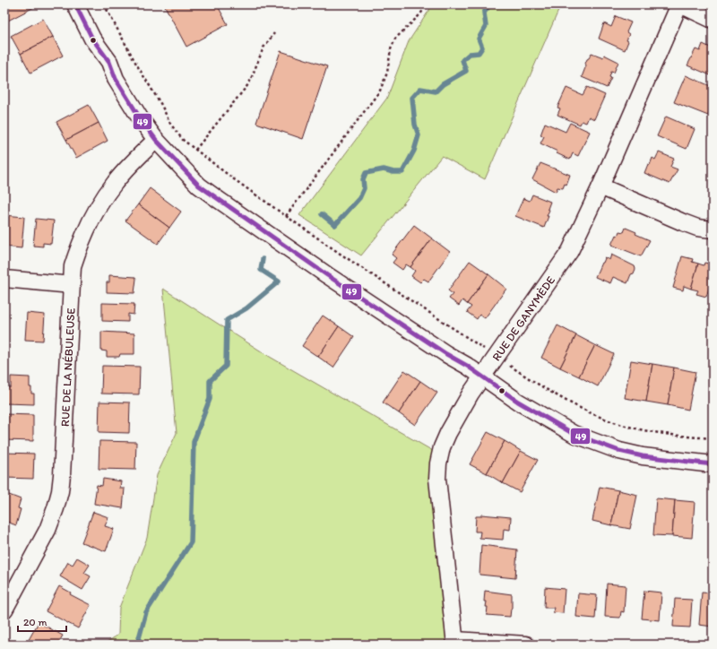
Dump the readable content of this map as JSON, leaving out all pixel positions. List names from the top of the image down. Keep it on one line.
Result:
{"streets":{"street":["RUE DE GANYMÈDE","RUE DE LA NÉBULEUSE"]},"lines":["transit line 49"],"scale_bar":"20 m"}
